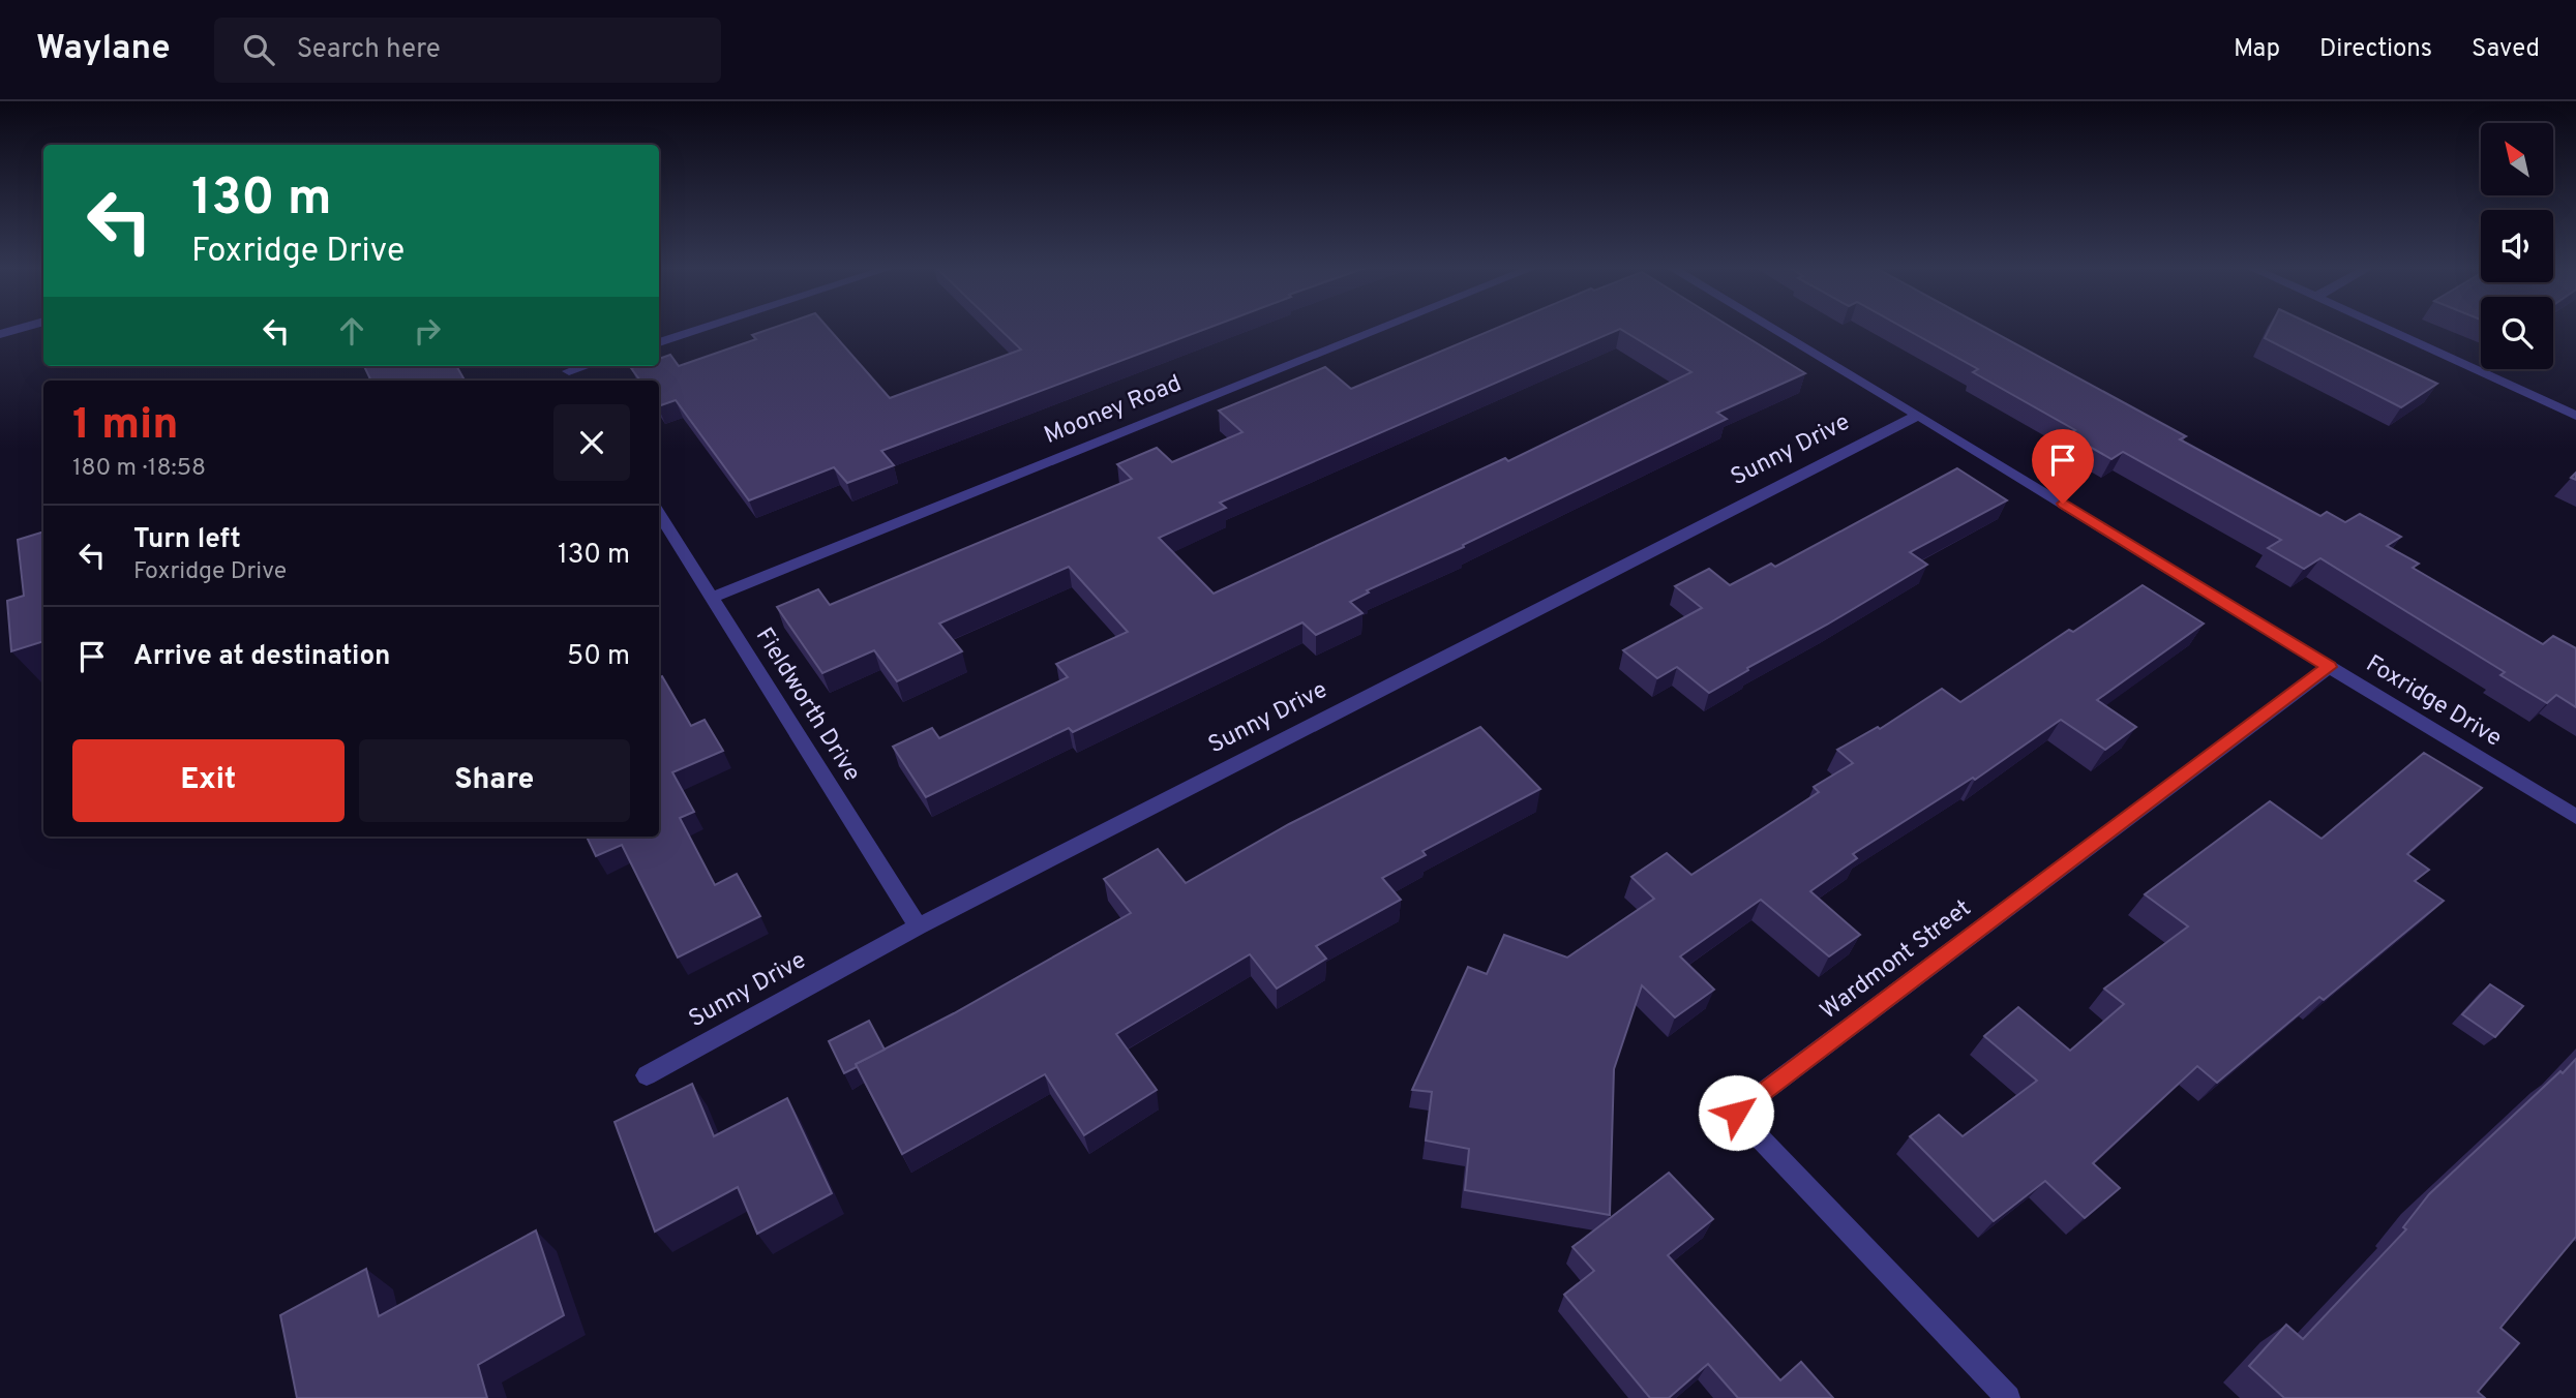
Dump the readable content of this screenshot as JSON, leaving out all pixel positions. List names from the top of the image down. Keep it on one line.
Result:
{"streets":{"street":["Mooney Road","Sunny Drive","Foxridge Drive","Fieldworth Drive","Wardmont Street"]},"crossings":[["Mooney Road","Fieldworth Drive"],["Sunny Drive","Foxridge Drive"],["Sunny Drive","Fieldworth Drive"],["Foxridge Drive","Wardmont Street"]],"north":"top left","page":{"header":"Waylane","search":"Search here","nav":["Map","Directions","Saved"],"turn":["130 m","Foxridge Drive"],"heading":["1 min","180 m · 18:58"],"list":[{"name":"Turn left","note":"Foxridge Drive","value":"130 m"},{"name":"Arrive at destination","value":"50 m"}],"buttons":["Exit","Share"]}}
